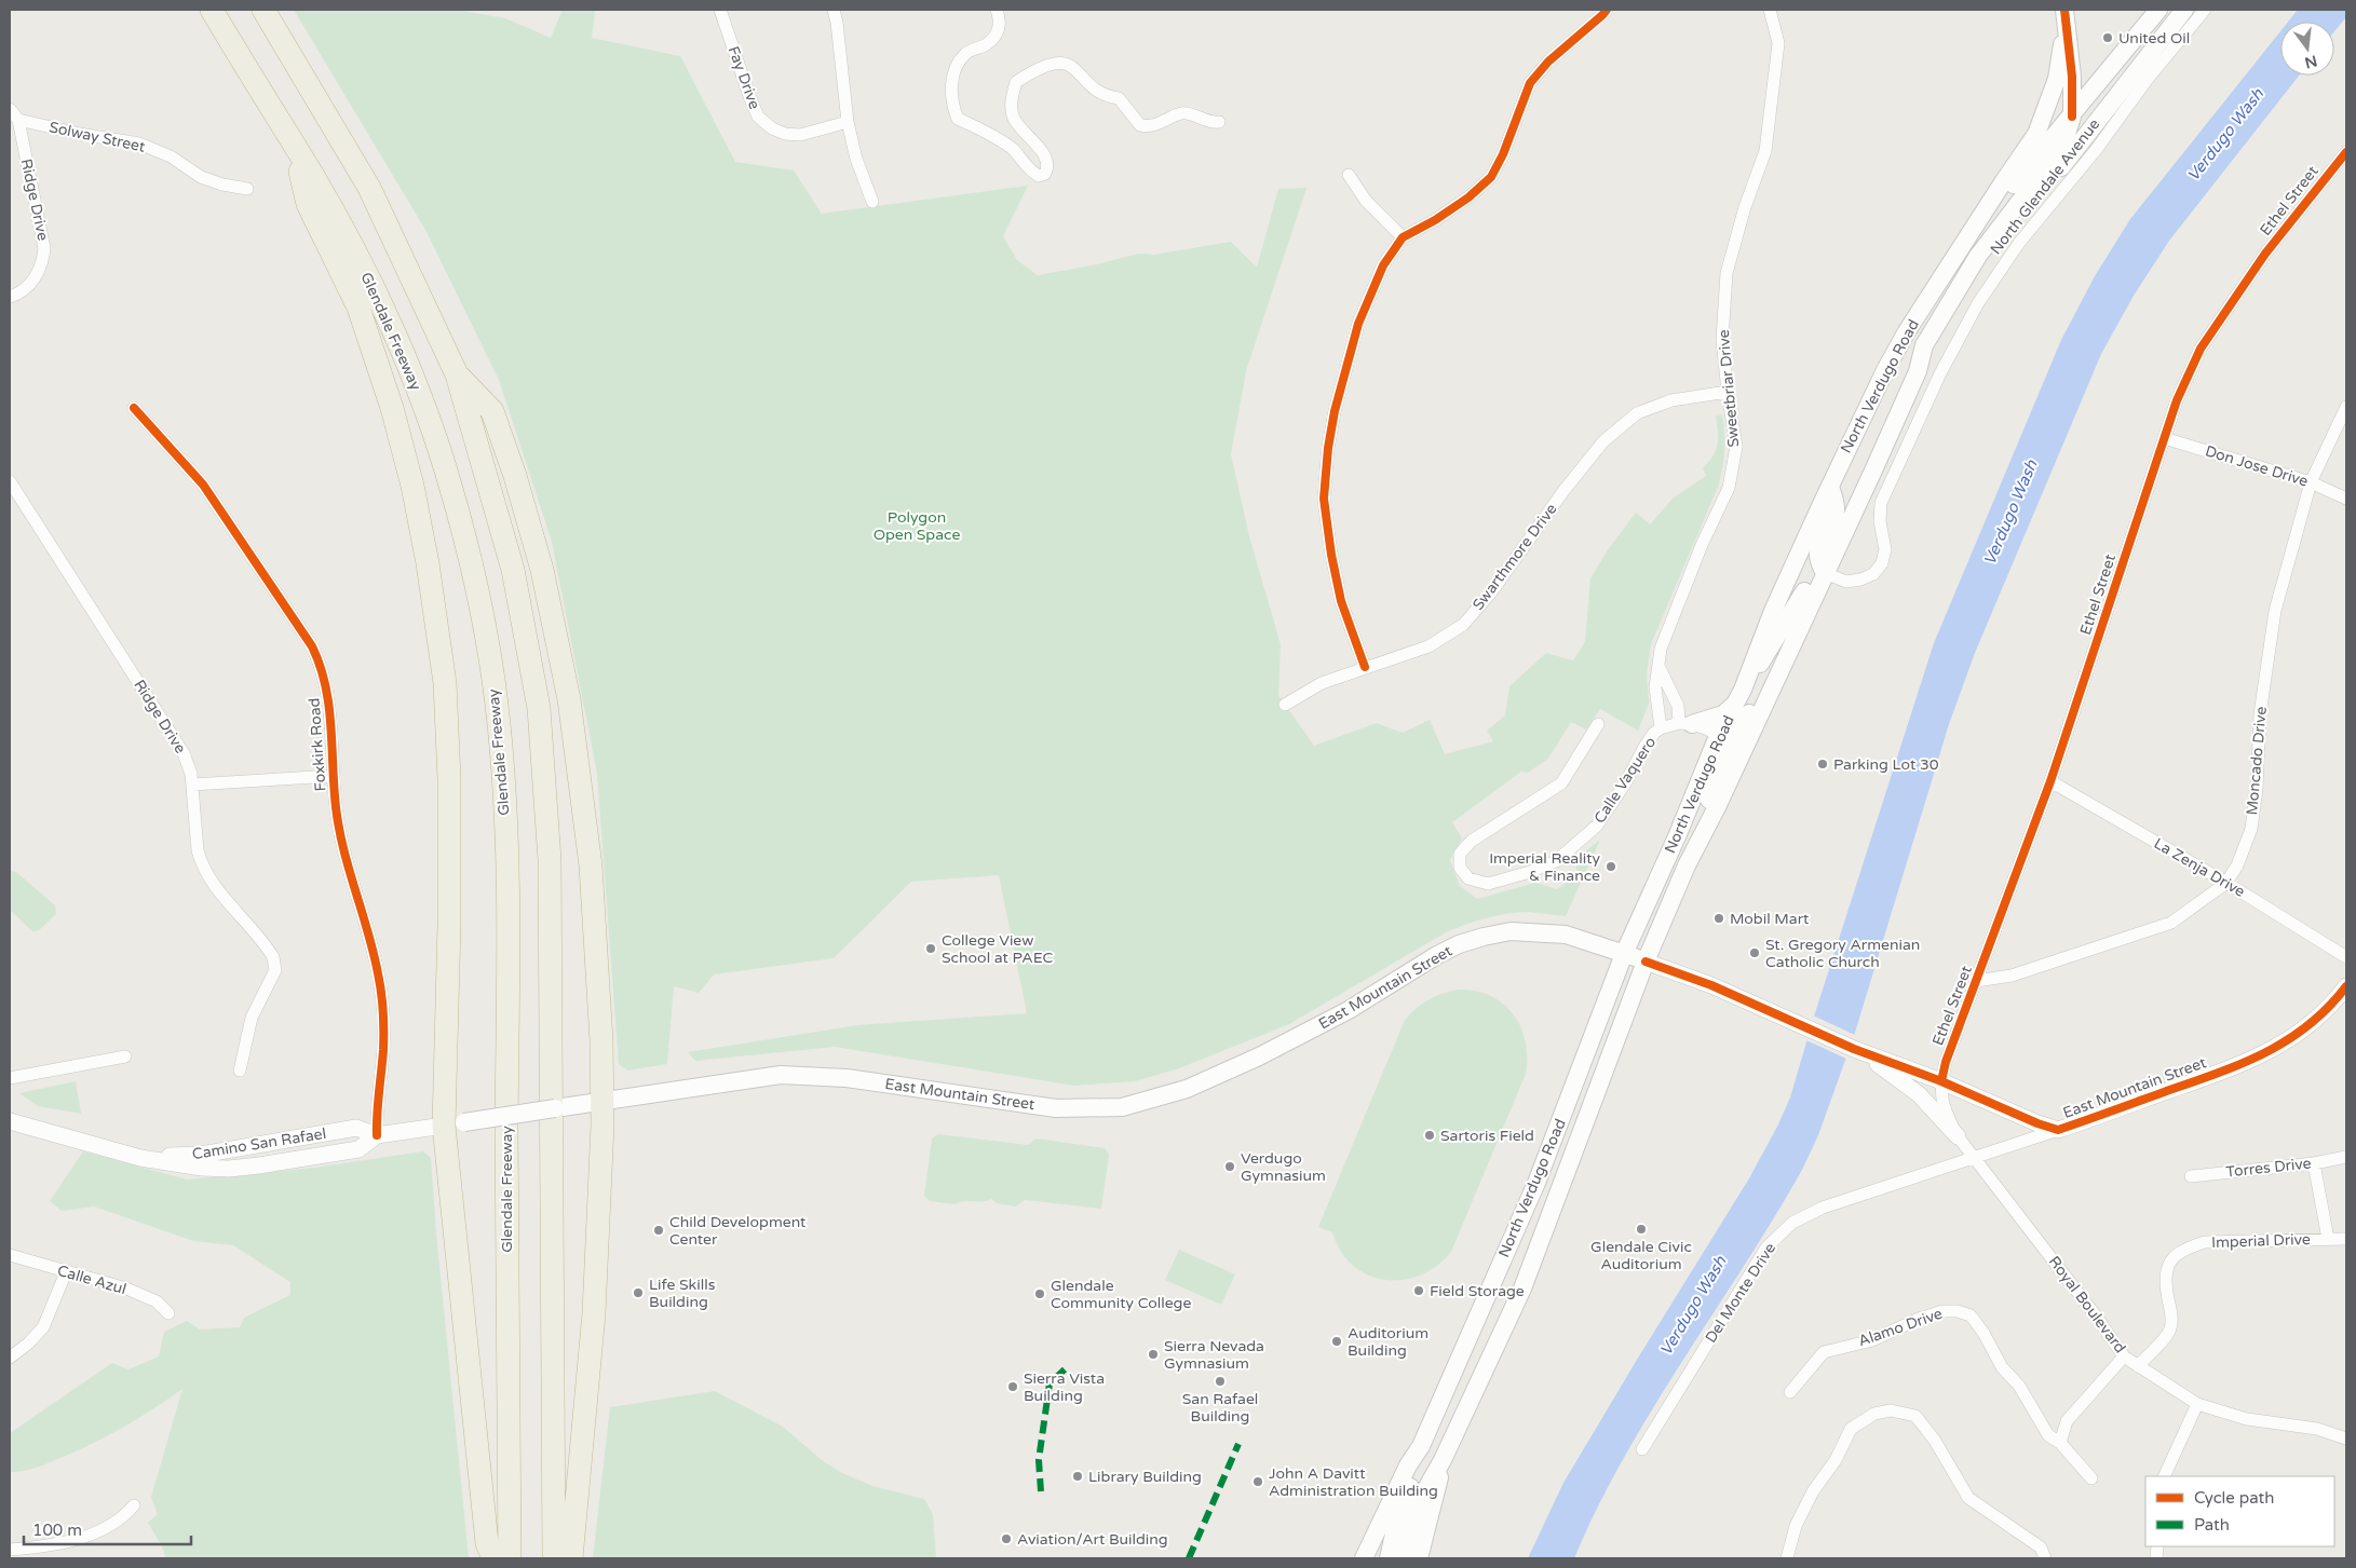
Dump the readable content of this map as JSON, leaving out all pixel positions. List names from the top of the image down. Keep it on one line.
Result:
{"streets":{"highway":["Glendale Freeway"],"main road":["North Glendale Avenue","North Verdugo Road","East Mountain Street"],"street":["Fay Drive","Solway Street","Ridge Drive","Ethel Street","Sweetbriar Drive","Don Jose Drive","Swarthmore Drive","Foxkirk Road","Moncado Drive","Calle Vaquero","La Zenja Drive","Camino San Rafael","Torres Drive","Imperial Drive","Calle Azul","Del Monte Drive","Royal Boulevard","Alamo Drive"]},"crossings":[["Solway Street","Ridge Drive"],["North Glendale Avenue","North Verdugo Road"],["Ethel Street","Don Jose Drive"],["Ethel Street","Moncado Drive"],["Ethel Street","La Zenja Drive"],["Ethel Street","East Mountain Street"],["Ethel Street","Royal Boulevard"],["North Verdugo Road","East Mountain Street"],["Sweetbriar Drive","Swarthmore Drive"],["Sweetbriar Drive","Calle Vaquero"],["Don Jose Drive","Moncado Drive"],["Foxkirk Road","Camino San Rafael"],["Moncado Drive","La Zenja Drive"],["East Mountain Street","Camino San Rafael"],["East Mountain Street","Del Monte Drive"],["East Mountain Street","Royal Boulevard"],["Imperial Drive","Royal Boulevard"],["Del Monte Drive","Royal Boulevard"]],"water":["Verdugo Wash"],"parks":["Polygon Open Space"],"places":["United Oil","Parking Lot 30","Imperial Reality & Finance","Mobil Mart","College View School at PAEC","St. Gregory Armenian Catholic Church","Sartoris Field","Verdugo Gymnasium","Glendale Civic Auditorium","Child Development Center","Field Storage","Life Skills Building","Glendale Community College","Auditorium Building","Sierra Nevada Gymnasium","San Rafael Building","Sierra Vista Building","Library Building","John A Davitt Administration Building","Aviation/Art Building"],"legend":["Cycle path","Path"],"scale_bar":"100 m","north":"bottom"}
